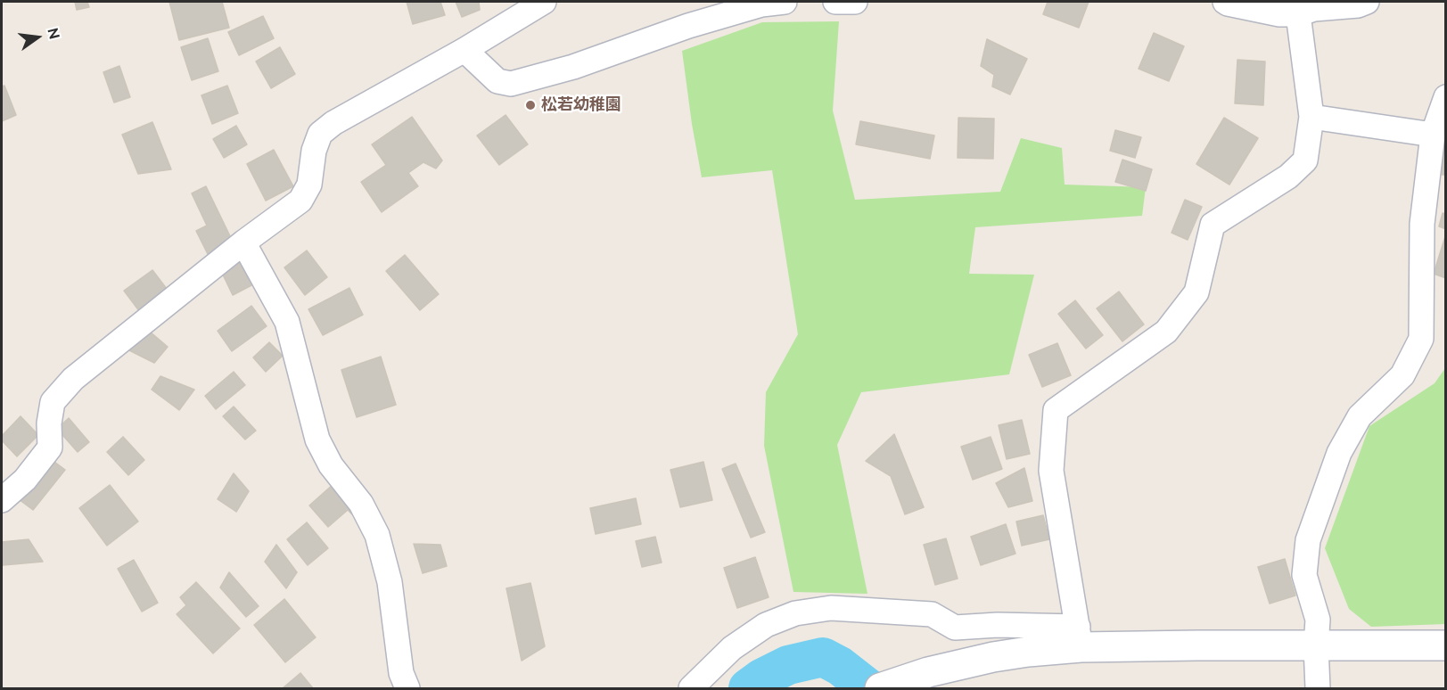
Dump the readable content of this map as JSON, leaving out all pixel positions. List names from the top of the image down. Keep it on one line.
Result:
{"places":["松若幼稚園"],"north":"right"}
